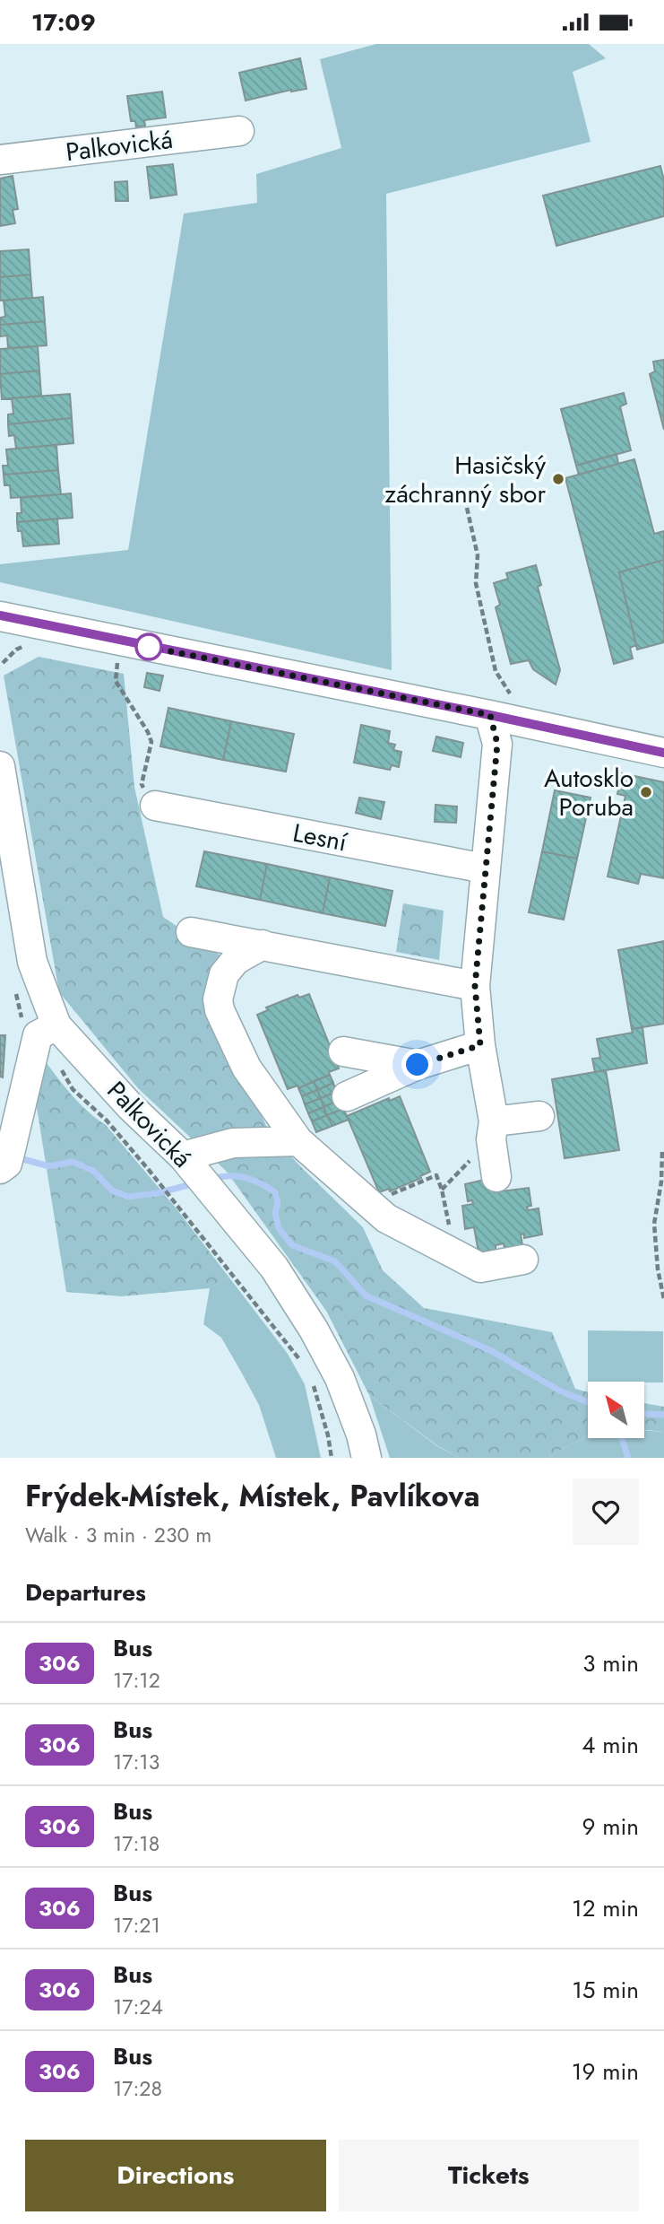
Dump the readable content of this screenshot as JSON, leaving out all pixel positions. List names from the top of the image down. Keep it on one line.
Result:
{"streets":{"street":["Palkovická","Lesní"]},"places":["Hasičský záchranný sbor","Autosklo Poruba"],"lines":["bus line 306"],"north":"top left","page":{"status":"17:09","heading":[["Frýdek-Místek, Místek, Pavlíkova","Walk · 3 min · 230 m"],"Departures"],"list":[{"mark":"306","name":"Bus","note":"17:12","value":"3 min"},{"mark":"306","name":"Bus","note":"17:13","value":"4 min"},{"mark":"306","name":"Bus","note":"17:18","value":"9 min"},{"mark":"306","name":"Bus","note":"17:21","value":"12 min"},{"mark":"306","name":"Bus","note":"17:24","value":"15 min"},{"mark":"306","name":"Bus","note":"17:28","value":"19 min"}],"buttons":["Directions","Tickets"]}}
